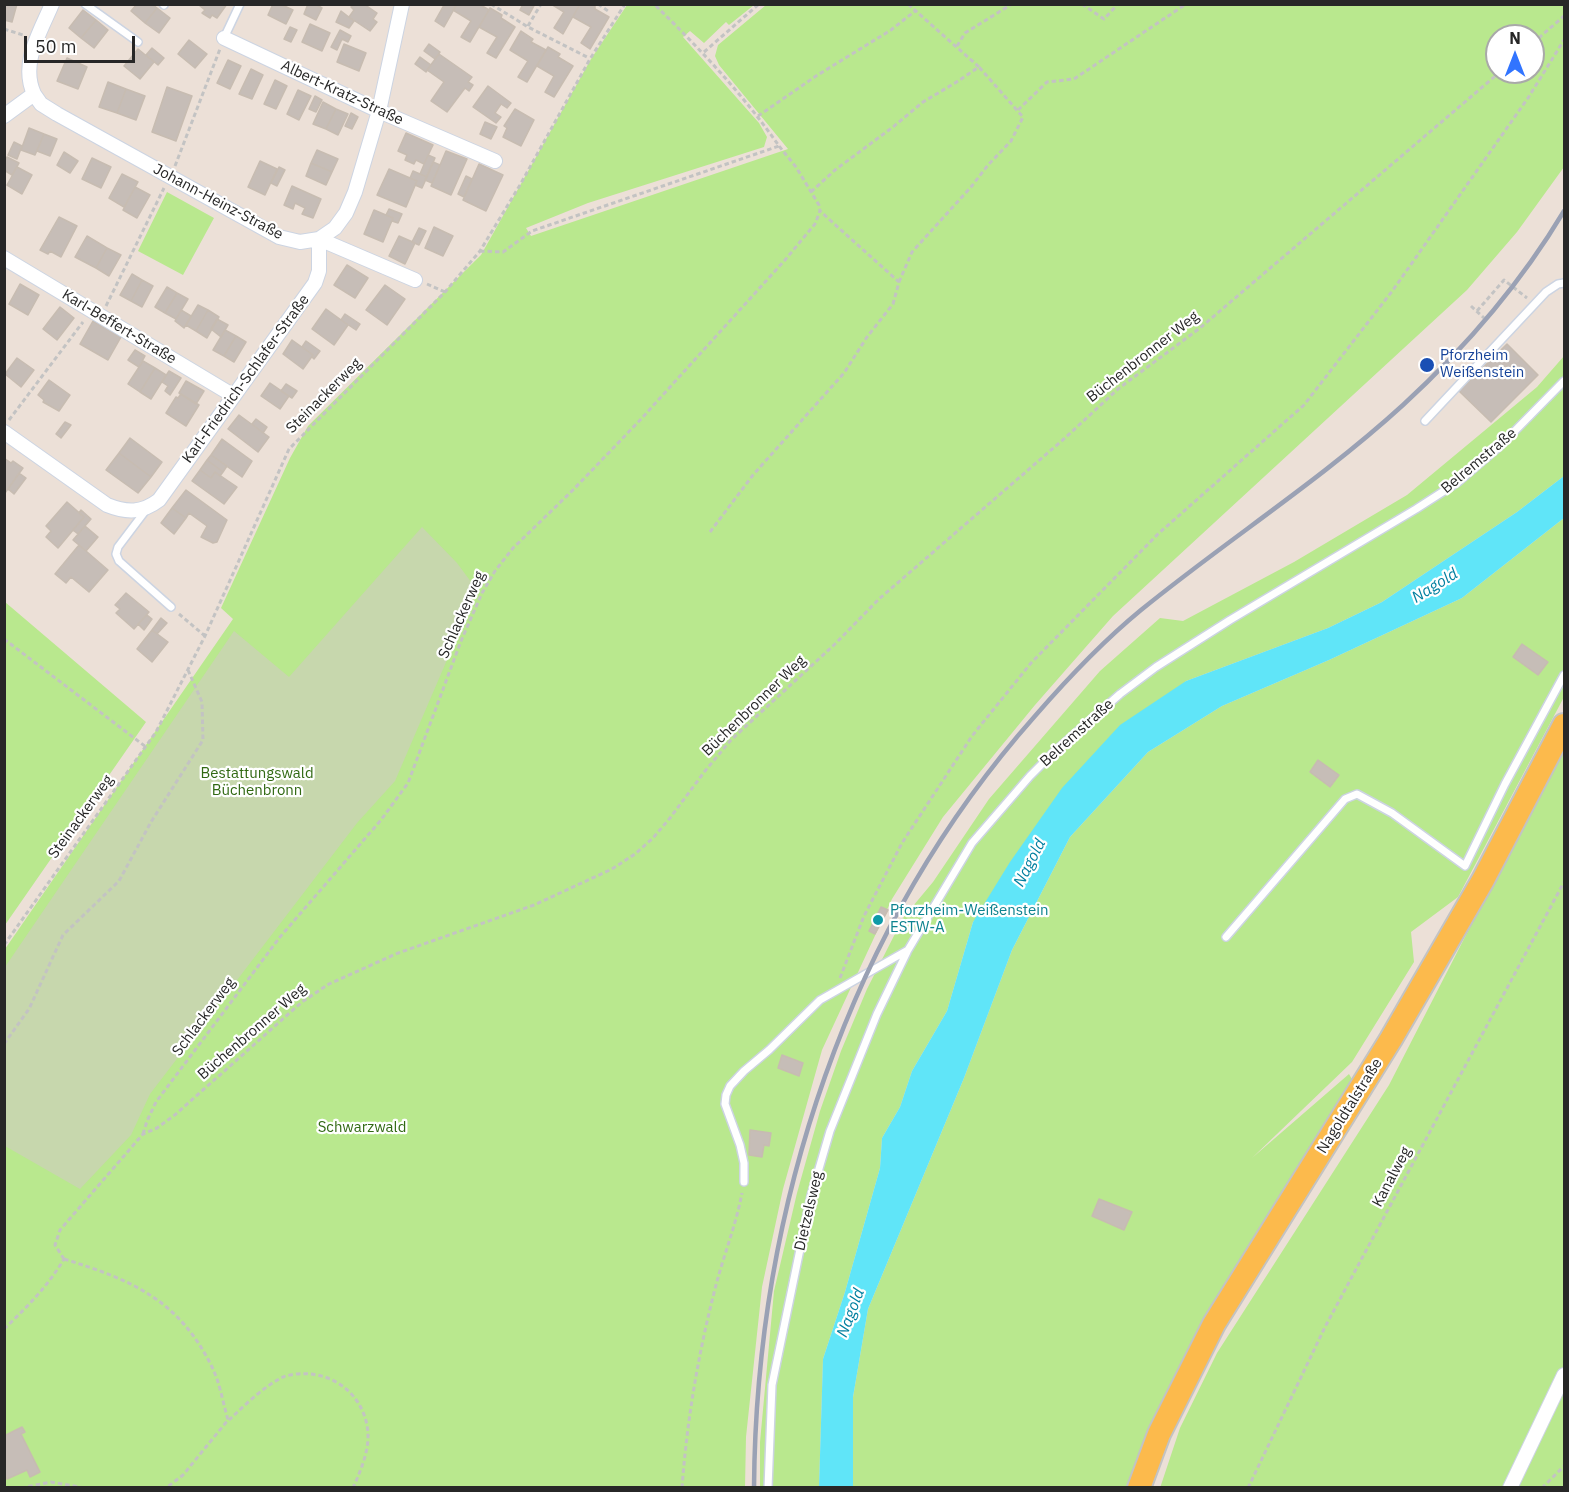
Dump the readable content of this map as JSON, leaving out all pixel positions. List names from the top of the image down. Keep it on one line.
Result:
{"streets":{"main road":["Nagoldtalstraße"],"street":["Albert-Kratz-Straße","Johann-Heinz-Straße","Karl-Beffert-Straße","Karl-Friedrich-Schlafer-Straße"],"lane":["Belremstraße","Dietzelsweg"],"path":["Büchenbronner Weg","Steinackerweg","Schlackerweg","Kanalweg"]},"crossings":[["Johann-Heinz-Straße","Karl-Friedrich-Schlafer-Straße"],["Karl-Beffert-Straße","Karl-Friedrich-Schlafer-Straße"],["Büchenbronner Weg","Schlackerweg"],["Belremstraße","Dietzelsweg"]],"water":["Nagold"],"parks":["Bestattungswald Büchenbronn","Schwarzwald"],"places":["Pforzheim Weißenstein","Pforzheim-Weißenstein ESTW-A"],"scale_bar":"50 m","north":"top"}
